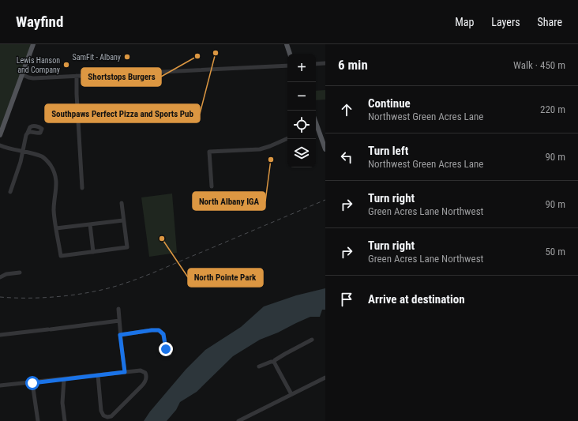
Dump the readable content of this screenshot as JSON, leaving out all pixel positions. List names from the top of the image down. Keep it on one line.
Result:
{"places":["Southpaws Perfect Pizza and Sports Pub","Shortstops Burgers","SamFit - Albany","Lewis Hanson and Company","North Albany IGA","North Pointe Park"],"page":{"header":"Wayfind","nav":["Map","Layers","Share"],"heading":["6 min","Walk · 450 m"],"map_buttons":["+","−"],"list":[["Continue","Northwest Green Acres Lane","220 m"],["Turn left","Northwest Green Acres Lane","90 m"],["Turn right","Green Acres Lane Northwest","90 m"],["Turn right","Green Acres Lane Northwest","50 m"],"Arrive at destination"]}}
